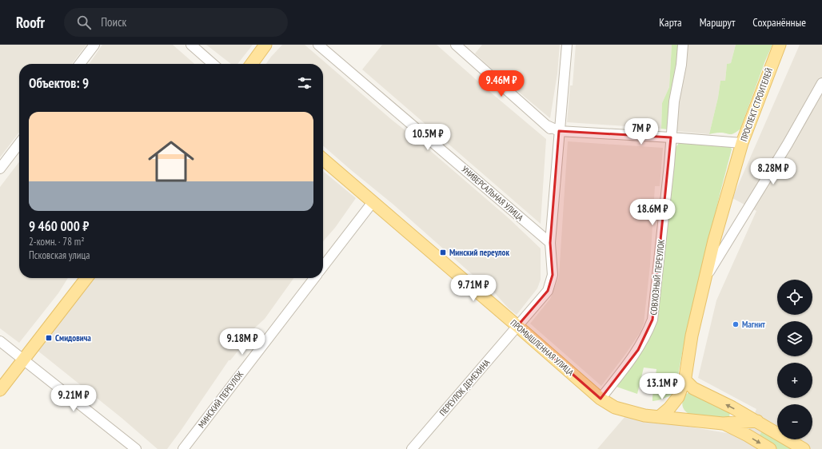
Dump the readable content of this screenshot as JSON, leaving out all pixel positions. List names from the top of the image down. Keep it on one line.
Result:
{"streets":{"main road":["ПРОСПЕКТ СТРОИТЕЛЕЙ","ПРОМЫШЛЕННАЯ УЛИЦА"],"street":["УНИВЕРСАЛЬНАЯ УЛИЦА","СОВХОЗНЫЙ ПЕРЕУЛОК","ПЕРЕУЛОК ДЕМЕХИНА","МИНСКИЙ ПЕРЕУЛОК"]},"crossings":[["ПРОСПЕКТ СТРОИТЕЛЕЙ","ПРОМЫШЛЕННАЯ УЛИЦА"],["СОВХОЗНЫЙ ПЕРЕУЛОК","ПРОМЫШЛЕННАЯ УЛИЦА"],["ПРОМЫШЛЕННАЯ УЛИЦА","ПЕРЕУЛОК ДЕМЕХИНА"]],"places":{"transit":["Минский переулок","Смидовича"],"other":["Магнит"]},"page":{"header":"Roofr","search":"Поиск","nav":["Карта","Маршрут","Сохранённые"],"heading":"Объектов: 9","price":["9.46M ₽","7M ₽","10.5M ₽","8.28M ₽","18.6M ₽","9.71M ₽","9.18M ₽","13.1M ₽","9.21M ₽"],"list":[{"name":"9 460 000 ₽","note":"2-комн. · 78 m² · Псковская улица"}],"map_buttons":["+","−"]}}
